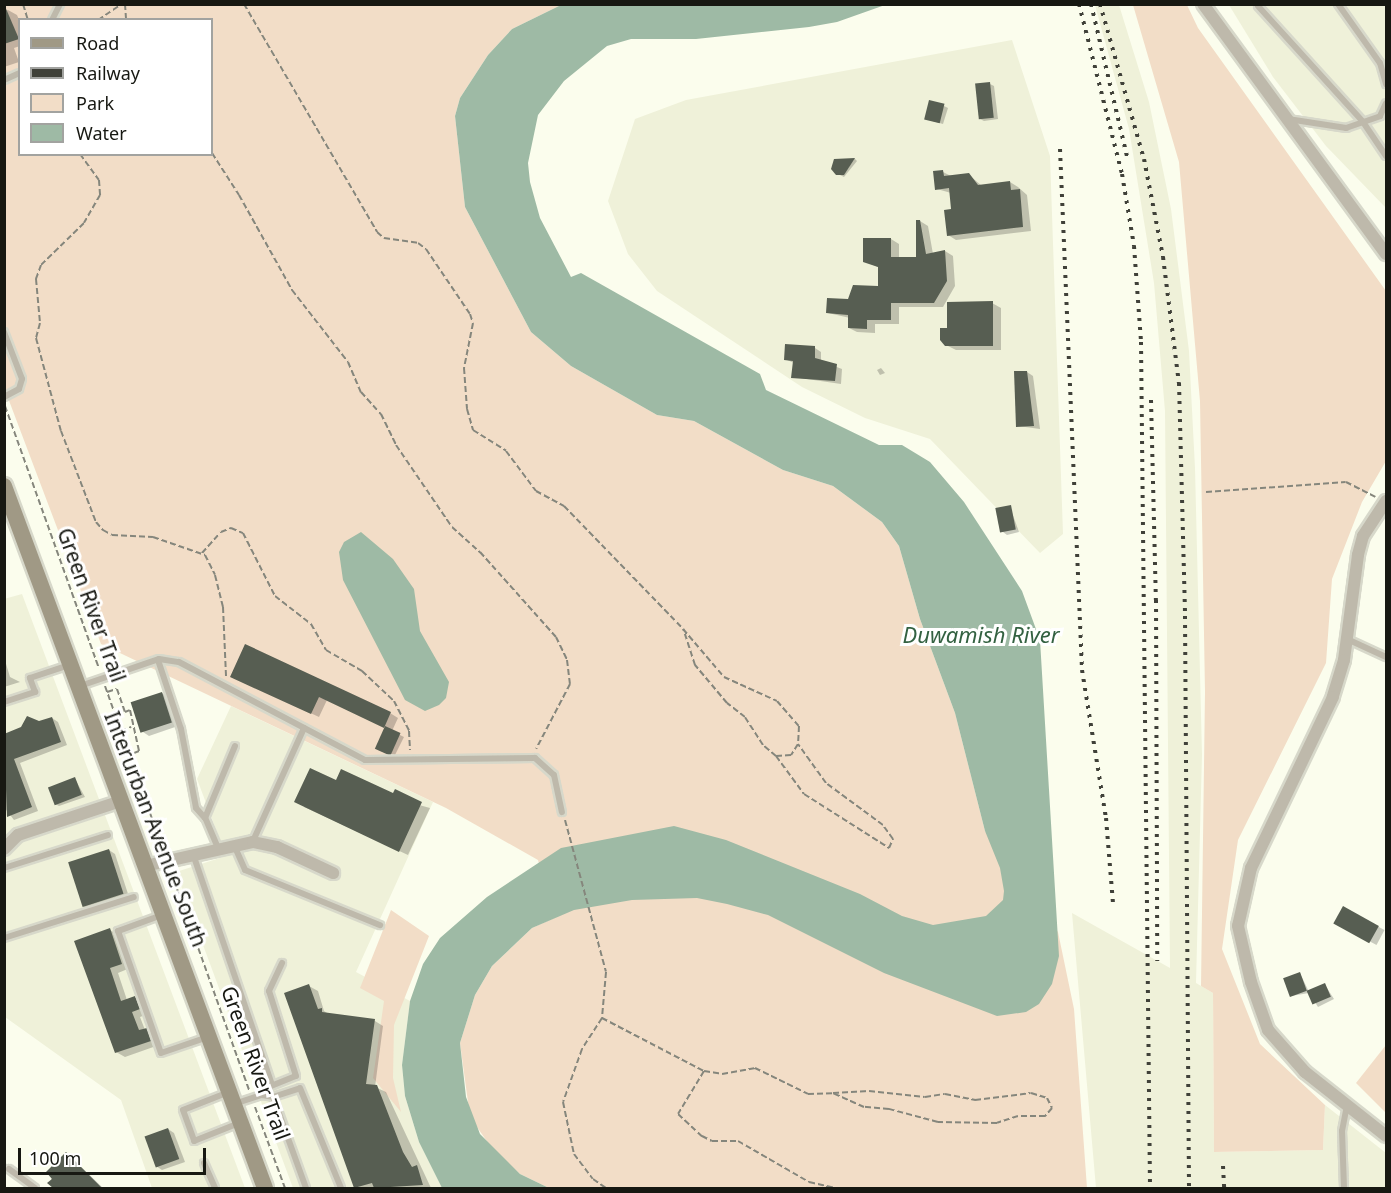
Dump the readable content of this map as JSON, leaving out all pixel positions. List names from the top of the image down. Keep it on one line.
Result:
{"streets":{"main road":["Interurban Avenue South"],"path":["Green River Trail"]},"water":["Duwamish River"],"legend":["Road","Railway","Park","Water"],"scale_bar":"100 m"}
